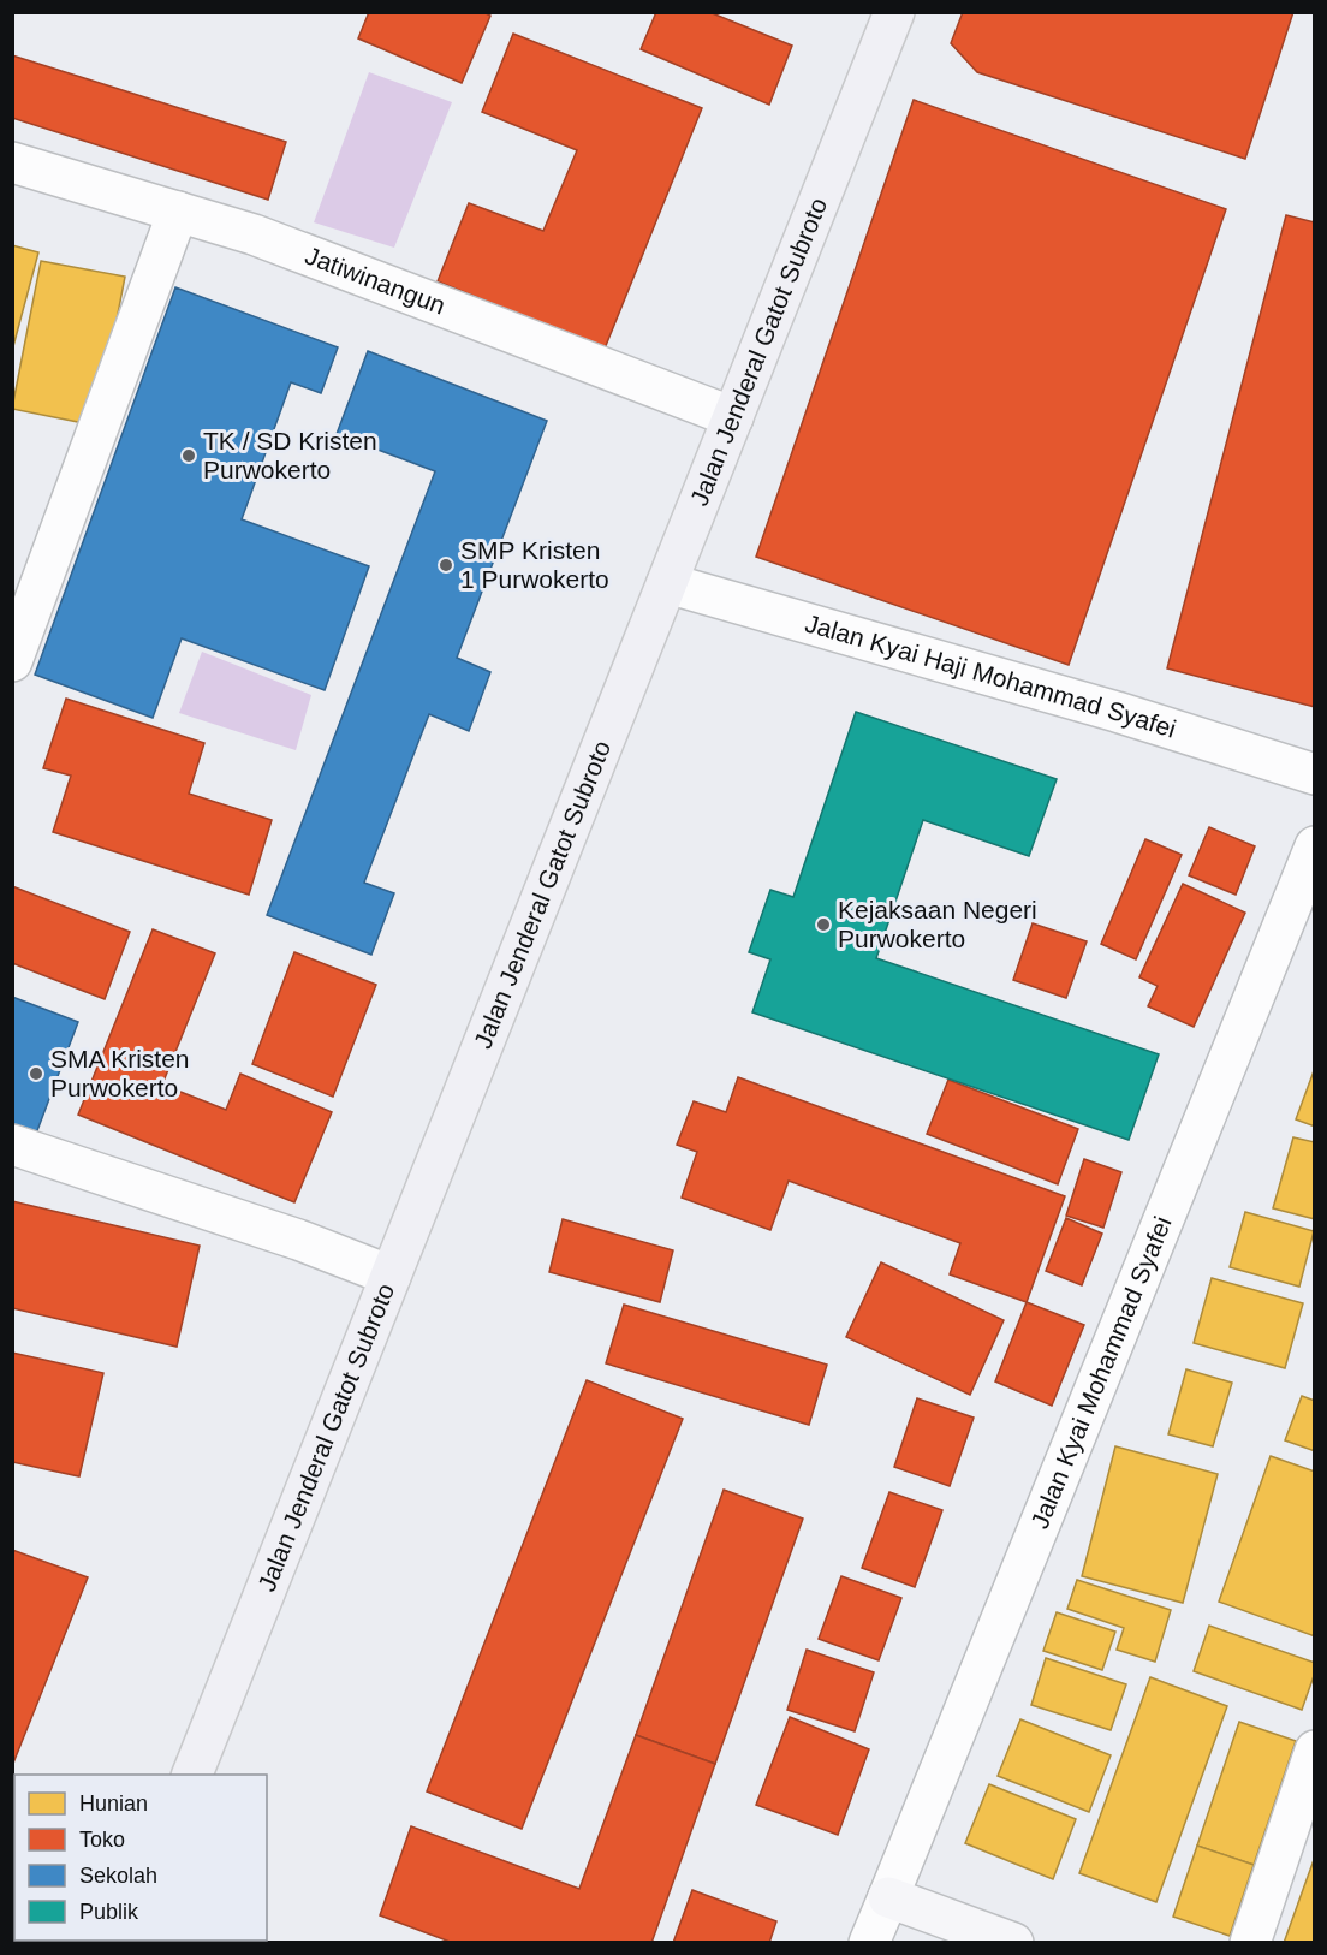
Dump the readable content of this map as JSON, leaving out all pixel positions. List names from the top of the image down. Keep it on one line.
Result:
{"streets":{"main road":["Jalan Jenderal Gatot Subroto"],"street":["Jatiwinangun","Jalan Kyai Haji Mohammad Syafei","Jalan Kyai Mohammad Syafei"]},"crossings":[["Jatiwinangun","Jalan Jenderal Gatot Subroto"],["Jalan Jenderal Gatot Subroto","Jalan Kyai Haji Mohammad Syafei"]],"places":["TK / SD Kristen Purwokerto","SMP Kristen 1 Purwokerto","Kejaksaan Negeri Purwokerto","SMA Kristen Purwokerto"],"legend":["Hunian","Toko","Sekolah","Publik"]}
